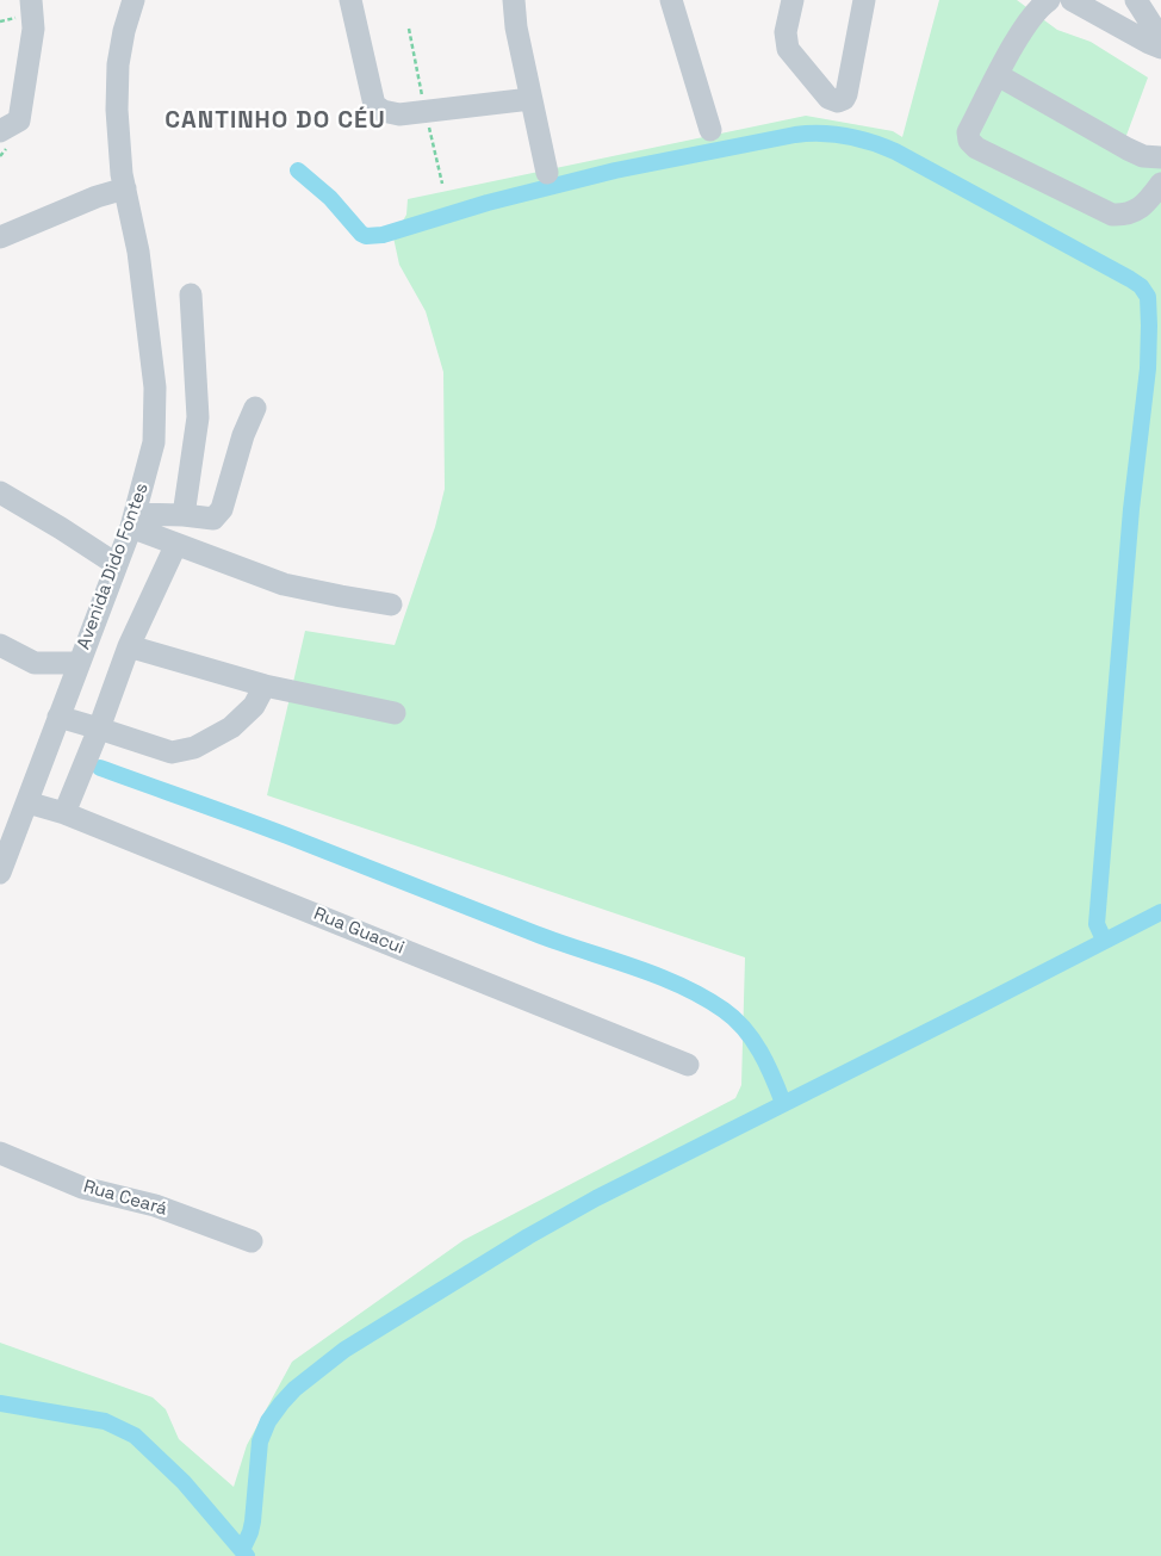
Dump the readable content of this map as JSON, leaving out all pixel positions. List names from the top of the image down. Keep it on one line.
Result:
{"streets":{"street":["Avenida Dido Fontes","Rua Guacui","Rua Ceará"]},"crossings":[["Avenida Dido Fontes","Rua Guacui"]],"districts":["CANTINHO DO CÉU"]}
